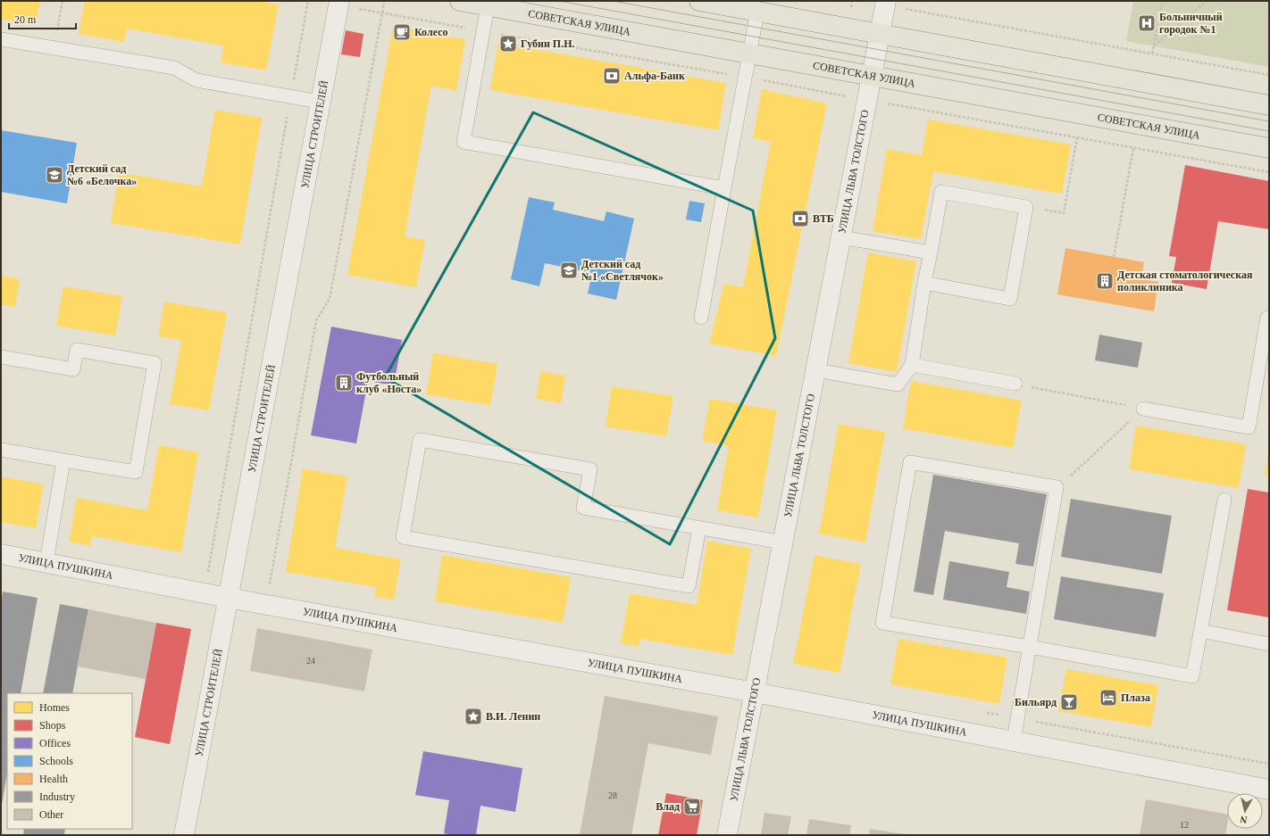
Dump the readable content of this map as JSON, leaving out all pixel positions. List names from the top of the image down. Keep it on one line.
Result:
{"streets":{"main road":["СОВЕТСКАЯ УЛИЦА"],"street":["УЛИЦА СТРОИТЕЛЕЙ","УЛИЦА ЛЬВА ТОЛСТОГО","УЛИЦА ПУШКИНА"]},"crossings":[["СОВЕТСКАЯ УЛИЦА","УЛИЦА ЛЬВА ТОЛСТОГО"],["УЛИЦА СТРОИТЕЛЕЙ","УЛИЦА ПУШКИНА"],["УЛИЦА ЛЬВА ТОЛСТОГО","УЛИЦА ПУШКИНА"]],"places":{"hospital":["Больничный городок №1"],"cafe":["Колесо"],"place":["Губин П.Н.","В.И. Ленин"],"bank":["Альфа-Банк","ВТБ"],"school or university":["Детский сад №6 «Белочка»","Детский сад №1 «Светлячок»"],"building":["Детская стоматологическая поликлиника","Футбольный клуб «Носта»"],"hotel":["Плаза"],"bar":["Бильярд"],"supermarket":["Влад"]},"house_numbers":["24","28","12"],"legend":["Homes","Shops","Offices","Schools","Health","Industry","Other"],"scale_bar":"20 m","north":"bottom"}
